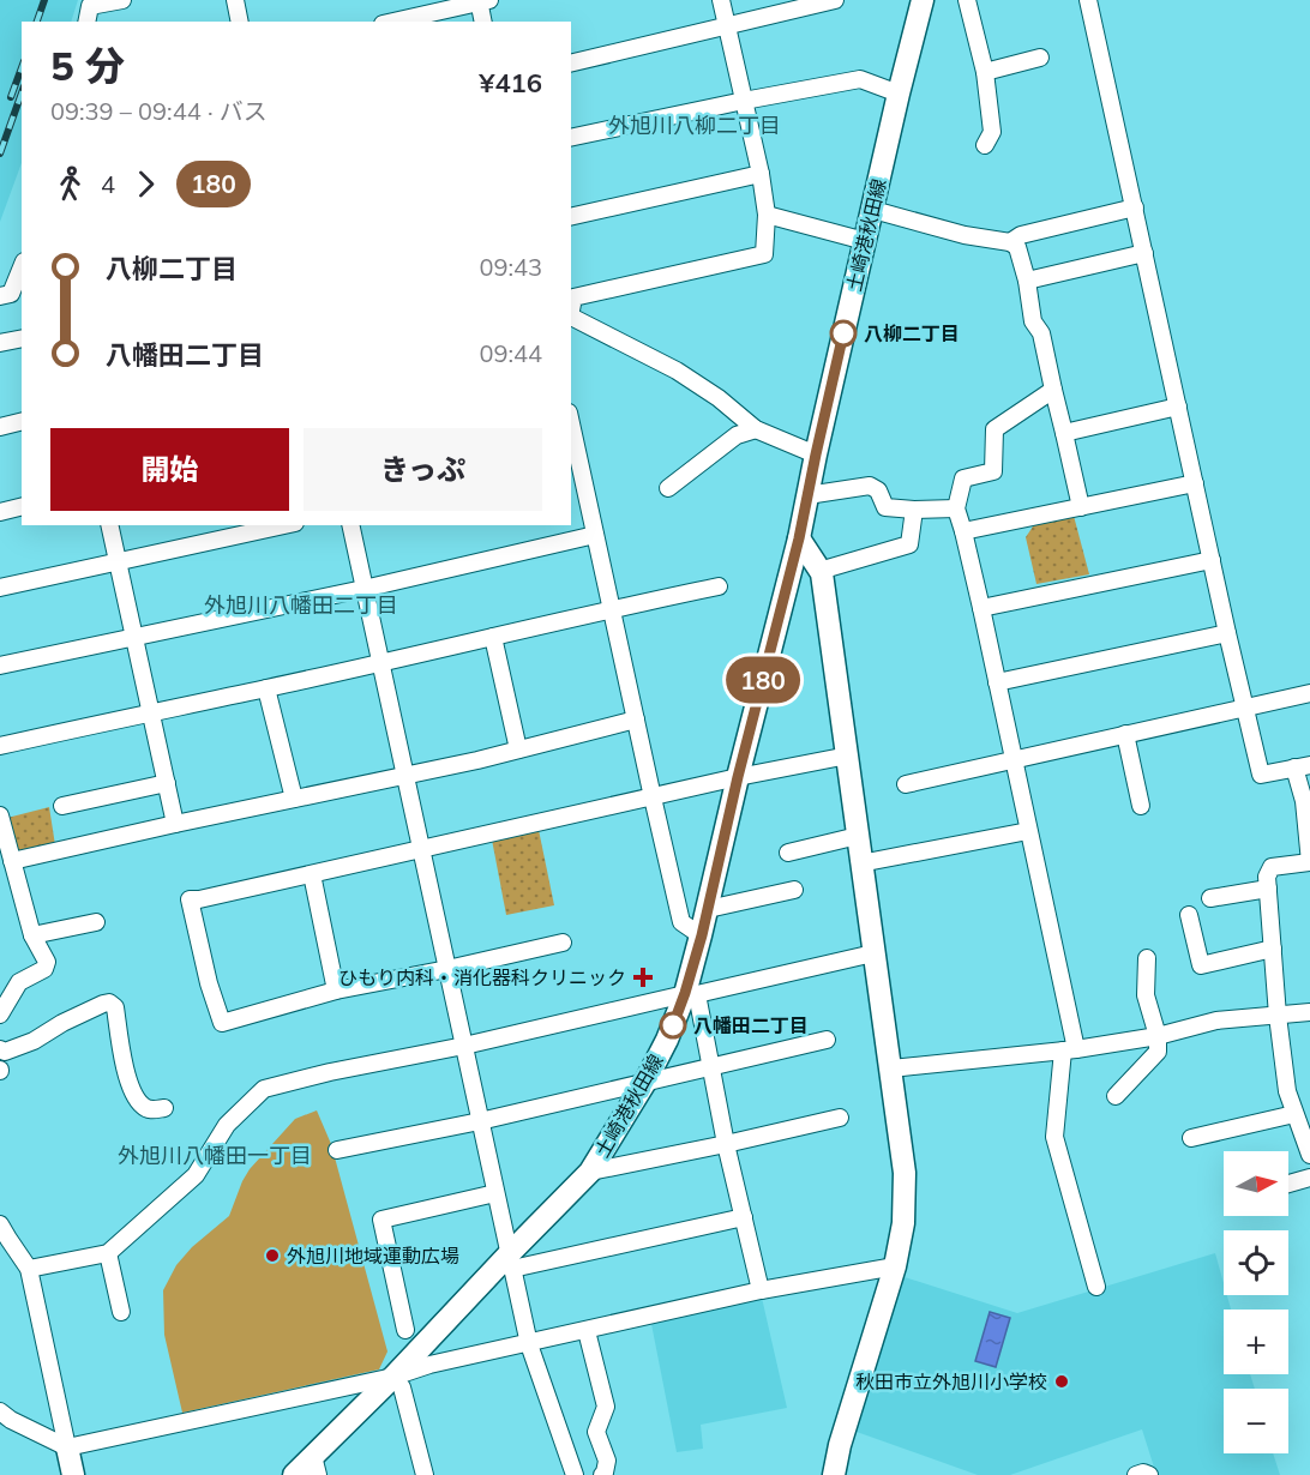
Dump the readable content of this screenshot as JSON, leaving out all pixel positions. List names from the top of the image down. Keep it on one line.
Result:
{"streets":{"main road":["土崎港秋田線"]},"districts":["外旭川八柳二丁目","外旭川八幡田二丁目","外旭川八幡田一丁目"],"places":{"other":["八柳二丁目","八幡田二丁目","外旭川地域運動広場","秋田市立外旭川小学校"],"health":["ひもり内科・消化器科クリニック"]},"lines":["bus line 180"],"north":"right","page":{"on_map":"180","heading":["5 分","09:39 – 09:44 · バス","¥416"],"legs":["4","180"],"list":[{"name":"八柳二丁目","value":"09:43"},{"name":"八幡田二丁目","value":"09:44"}],"buttons":["開始","きっぷ"],"map_buttons":["+","−"]}}
